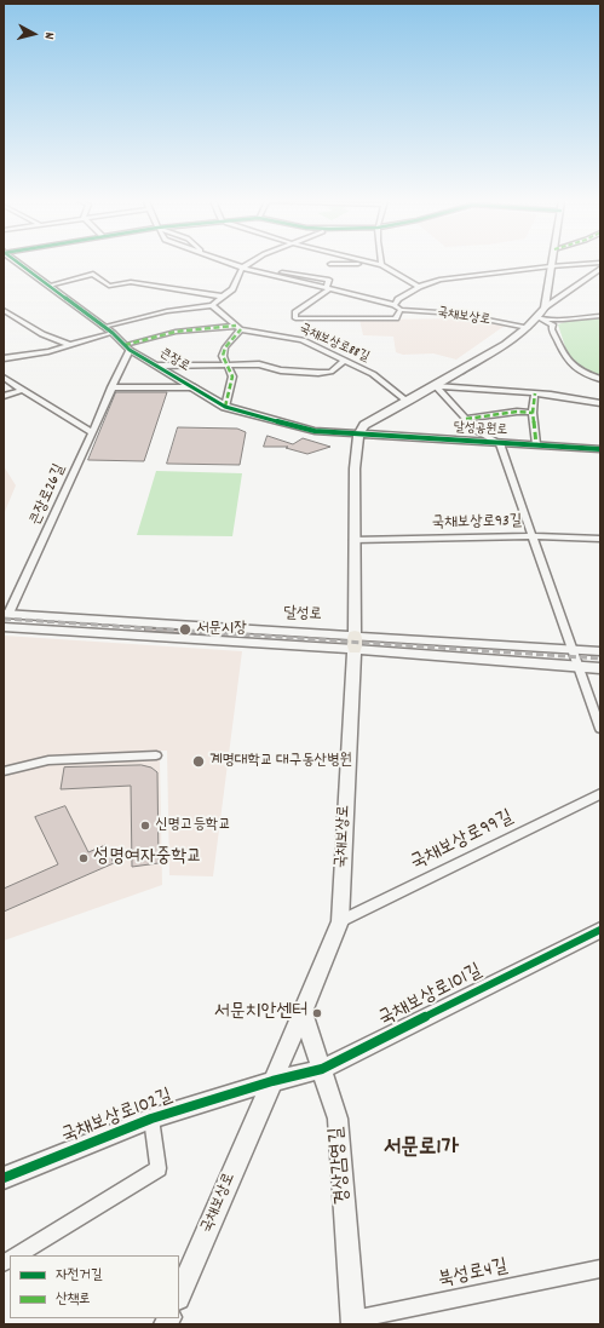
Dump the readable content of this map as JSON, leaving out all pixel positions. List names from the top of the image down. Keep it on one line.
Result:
{"streets":{"main road":["국채보상로","큰장로","달성공원로","달성로","국채보상로101길","국채보상로102길","경상감영길"],"street":["국채보상로88길","큰장로26길","국채보상로93길","국채보상로99길","북성로4길"]},"crossings":[["국채보상로","국채보상로88길"],["국채보상로","큰장로"],["국채보상로","달성공원로"],["국채보상로","국채보상로93길"],["국채보상로","달성로"],["국채보상로","국채보상로99길"],["국채보상로","국채보상로101길"],["국채보상로","국채보상로102길"],["국채보상로","경상감영길"],["국채보상로88길","큰장로"],["큰장로","달성공원로"],["큰장로","큰장로26길"],["큰장로26길","달성로"],["국채보상로101길","국채보상로102길"],["국채보상로101길","경상감영길"],["경상감영길","북성로4길"]],"districts":["서문로1가"],"places":["서문시장","계명대학교 대구동산병원","신명고등학교","성명여자중학교","서문치안센터"],"legend":["자전거길","산책로"],"north":"right"}
